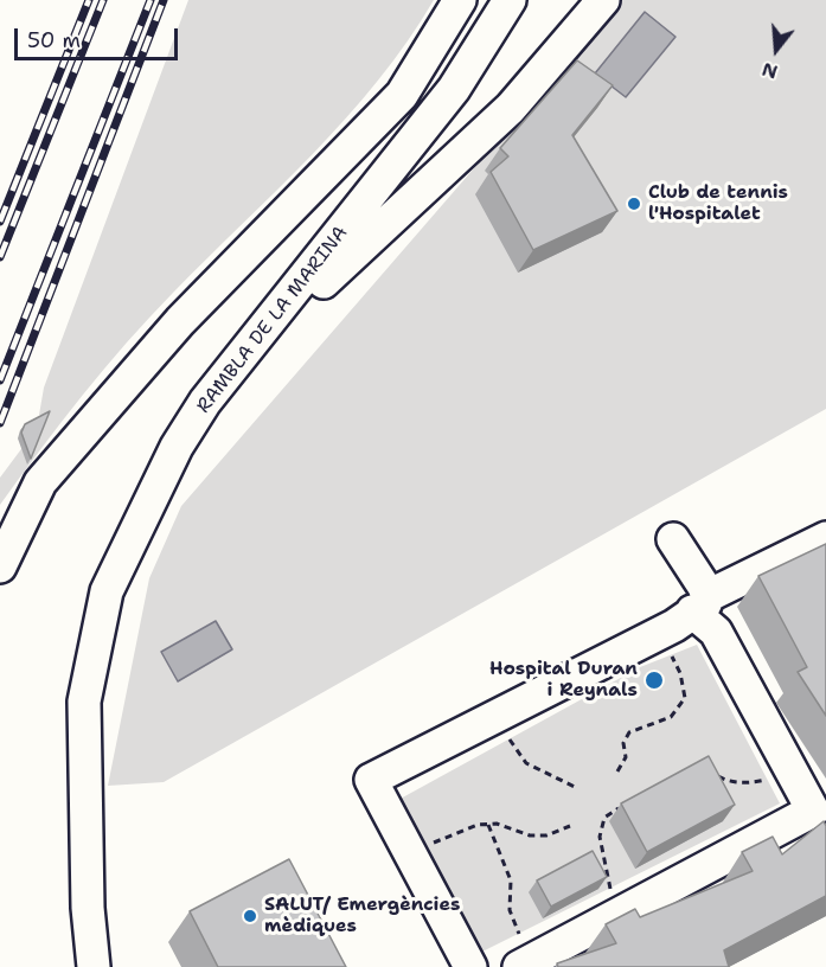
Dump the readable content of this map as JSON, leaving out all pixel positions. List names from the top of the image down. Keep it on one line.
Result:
{"streets":{"street":["RAMBLA DE LA MARINA"]},"places":["Club de tennis l'Hospitalet","Hospital Duran i Reynals","SALUT/ Emergències mèdiques"],"scale_bar":"50 m","north":"bottom"}
